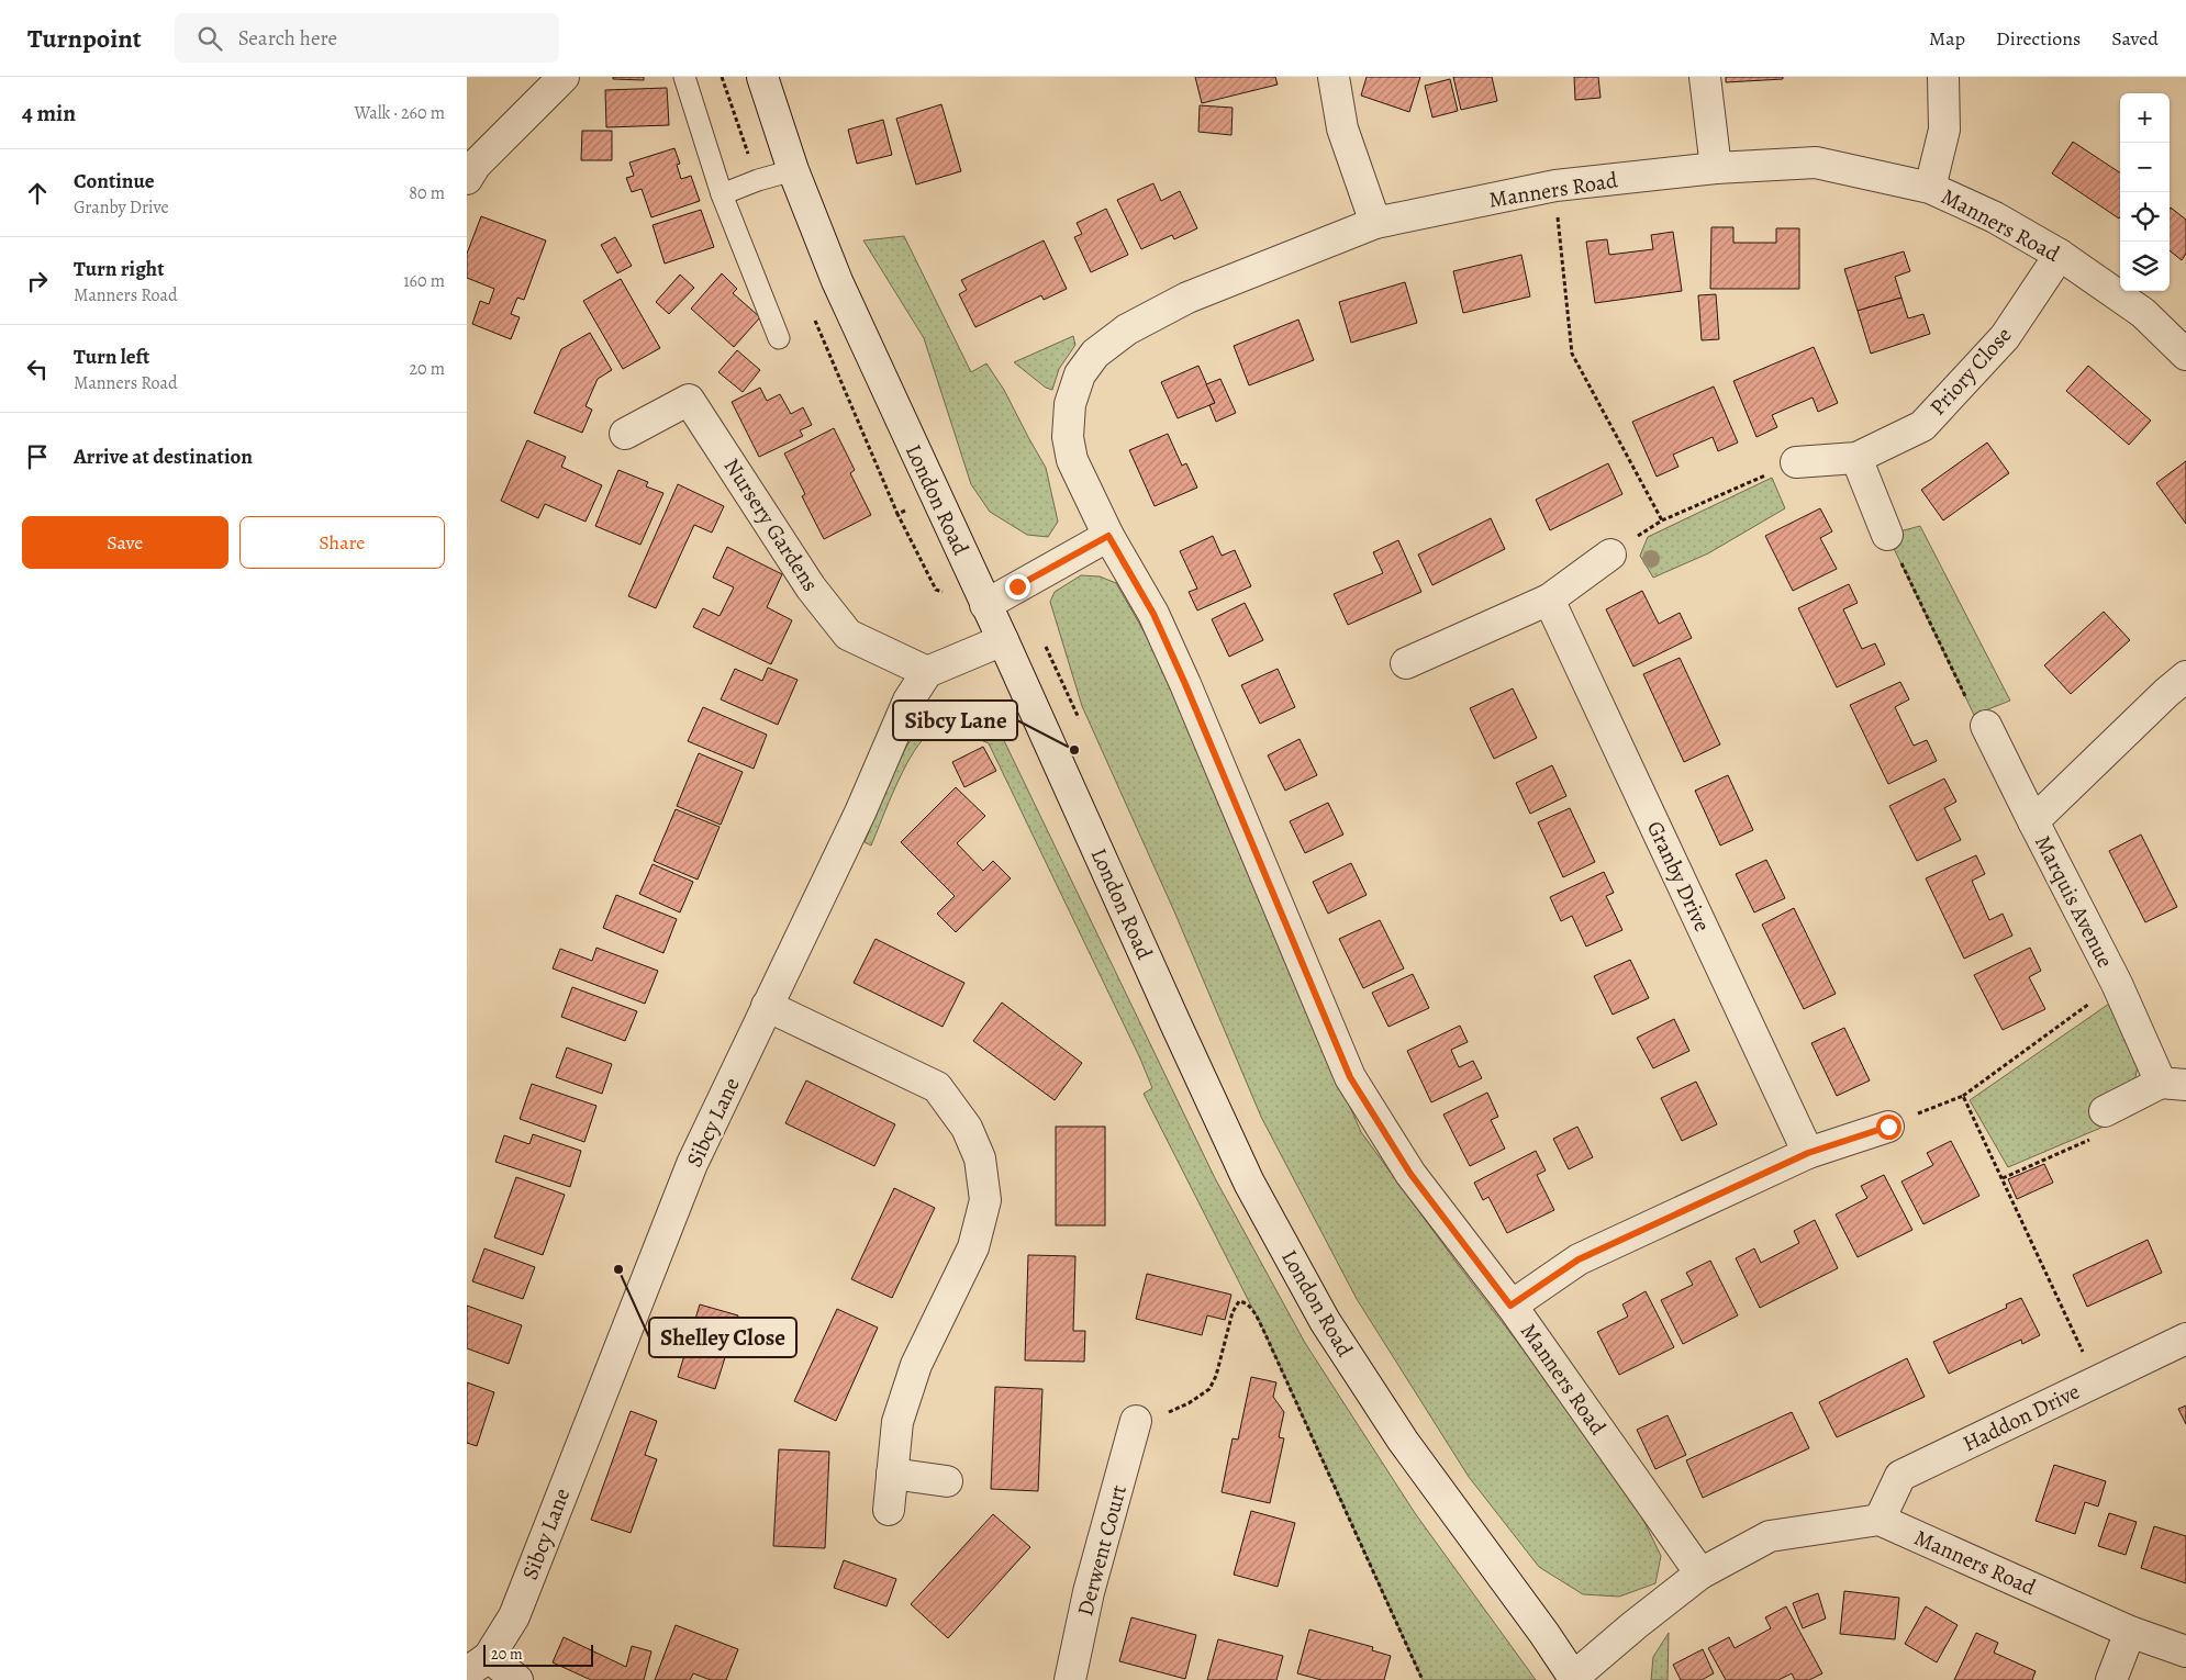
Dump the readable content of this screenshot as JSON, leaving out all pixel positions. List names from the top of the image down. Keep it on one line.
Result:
{"streets":{"street":["Manners Road","Priory Close","London Road","Nursery Gardens","Granby Drive","Marquis Avenue","Sibcy Lane","Haddon Drive","Derwent Court"]},"crossings":[["Manners Road","Priory Close"],["Manners Road","Haddon Drive"],["Nursery Gardens","Sibcy Lane"]],"places":["Sibcy Lane","Shelley Close"],"scale_bar":"20 m","page":{"header":"Turnpoint","search":"Search here","nav":["Map","Directions","Saved"],"heading":["4 min","Walk · 260 m"],"map_buttons":["+","−"],"list":[["Continue","Granby Drive","80 m"],["Turn right","Manners Road","160 m"],["Turn left","Manners Road","20 m"],"Arrive at destination"],"buttons":["Save","Share"],"scale":"20 m"}}
